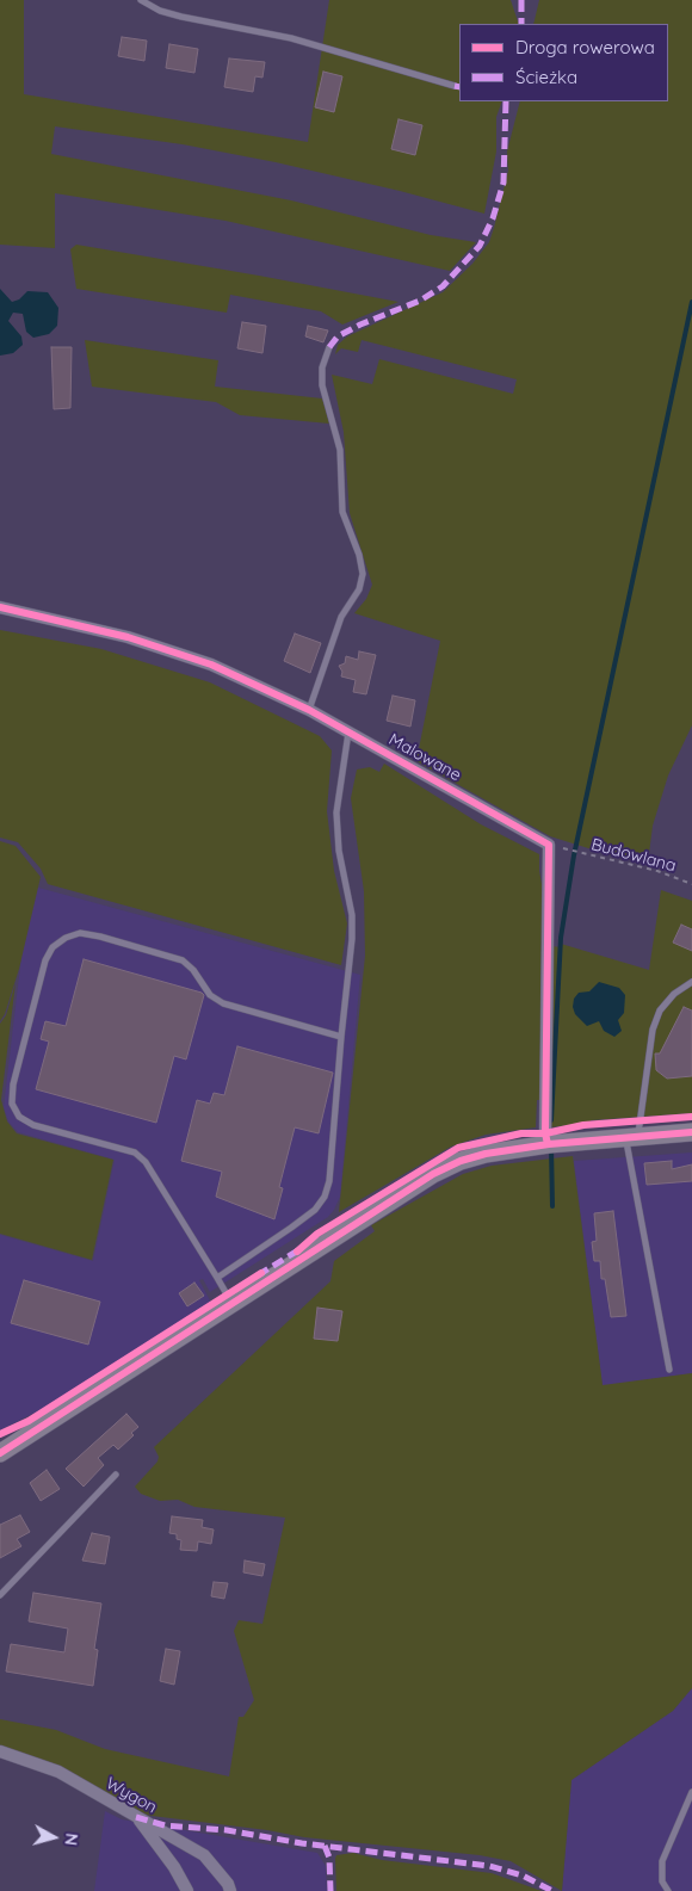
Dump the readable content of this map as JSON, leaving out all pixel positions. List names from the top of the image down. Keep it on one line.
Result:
{"streets":{"street":["Malowane","Wygon"],"path":["Budowlana"]},"legend":["Droga rowerowa","Ścieżka"],"north":"right"}
